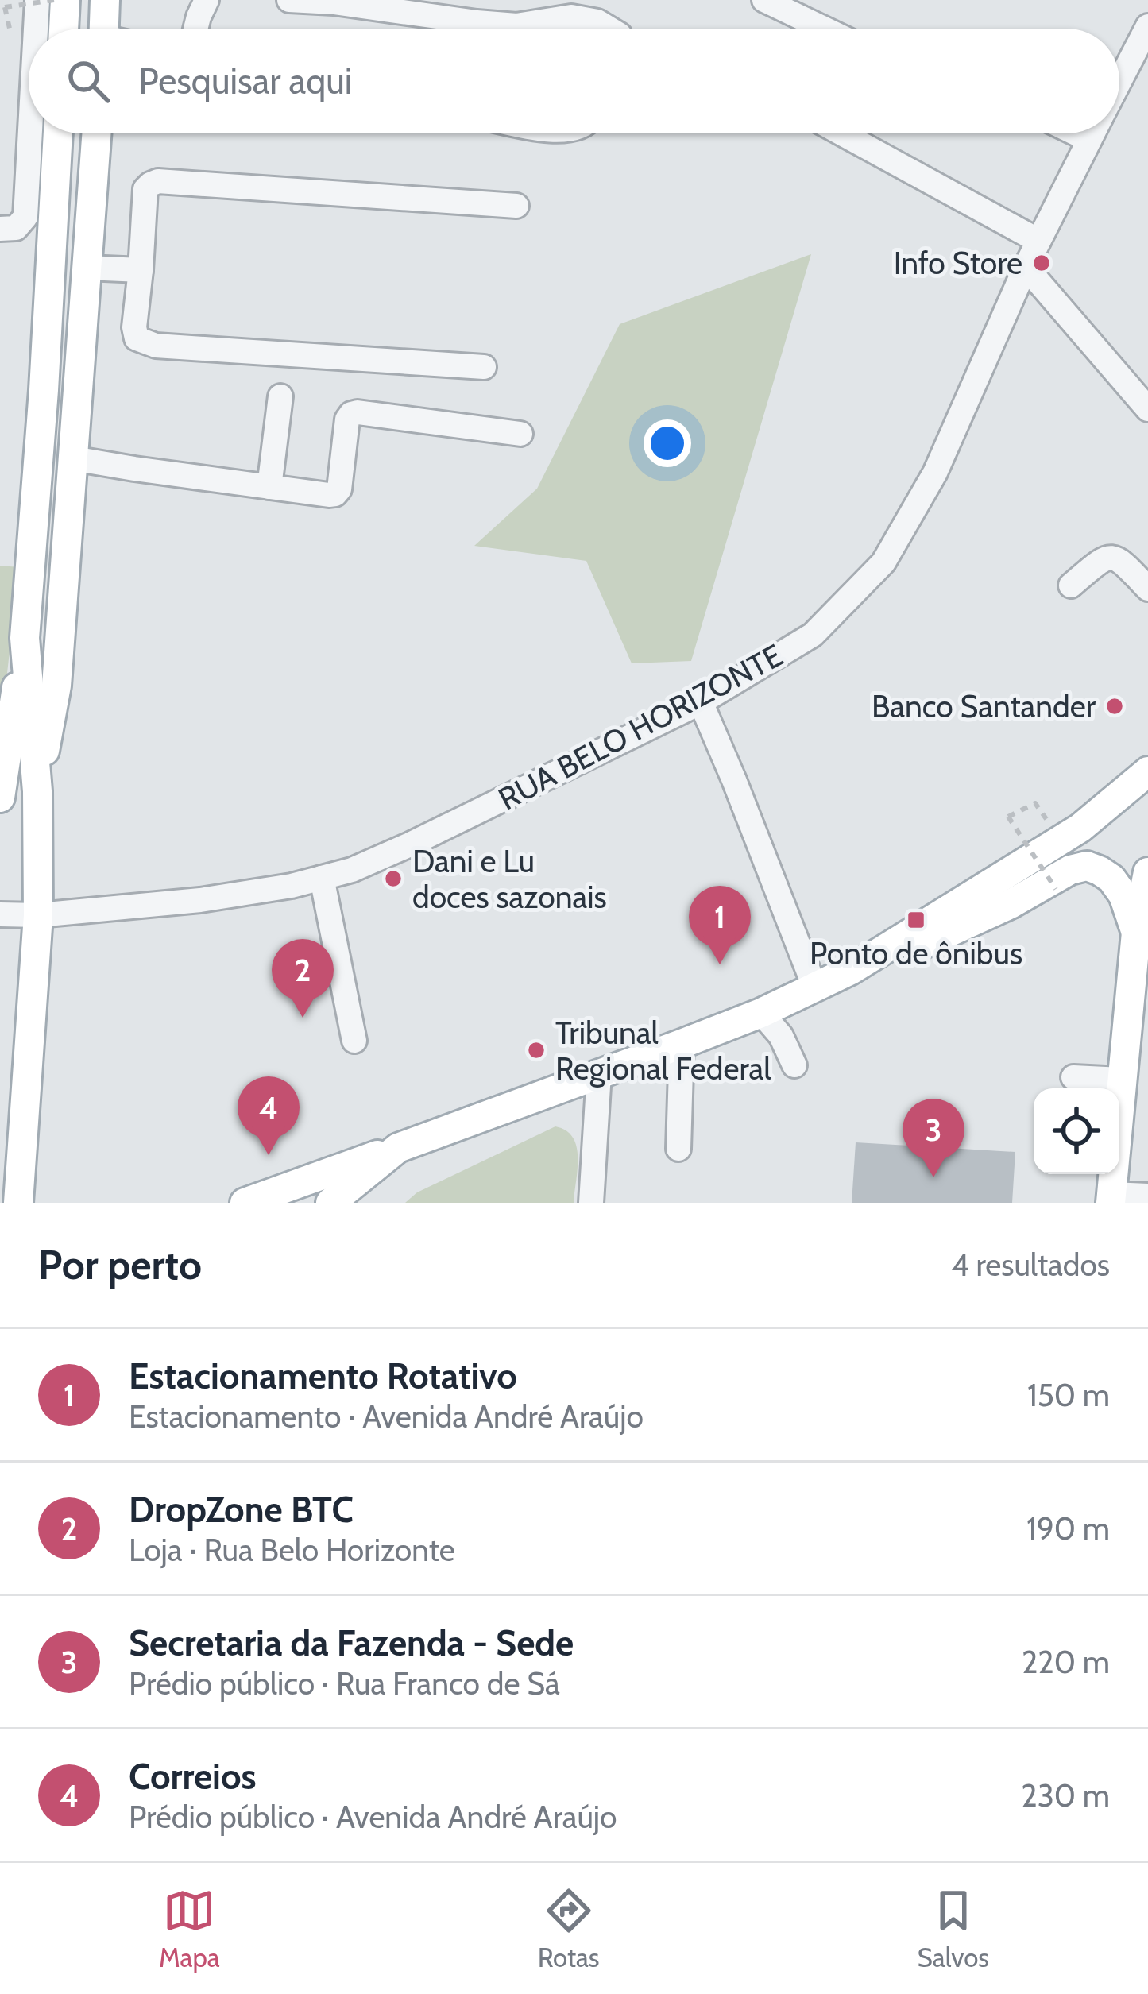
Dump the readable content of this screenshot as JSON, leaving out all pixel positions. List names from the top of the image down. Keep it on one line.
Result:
{"streets":{"street":["RUA BELO HORIZONTE"]},"places":{"other":["Info Store","Banco Santander","Dani e Lu doces sazonais","Tribunal Regional Federal"],"transit":["Ponto de ônibus"]},"page":{"search":"Pesquisar aqui","pins":["1","2","4","3"],"heading":["Por perto","4 resultados"],"list":[{"mark":"1","name":"Estacionamento Rotativo","note":"Estacionamento · Avenida André Araújo","value":"150 m"},{"mark":"2","name":"DropZone BTC","note":"Loja · Rua Belo Horizonte","value":"190 m"},{"mark":"3","name":"Secretaria da Fazenda - Sede","note":"Prédio público · Rua Franco de Sá","value":"220 m"},{"mark":"4","name":"Correios","note":"Prédio público · Avenida André Araújo","value":"230 m"}],"nav":["Mapa","Rotas","Salvos"]}}
